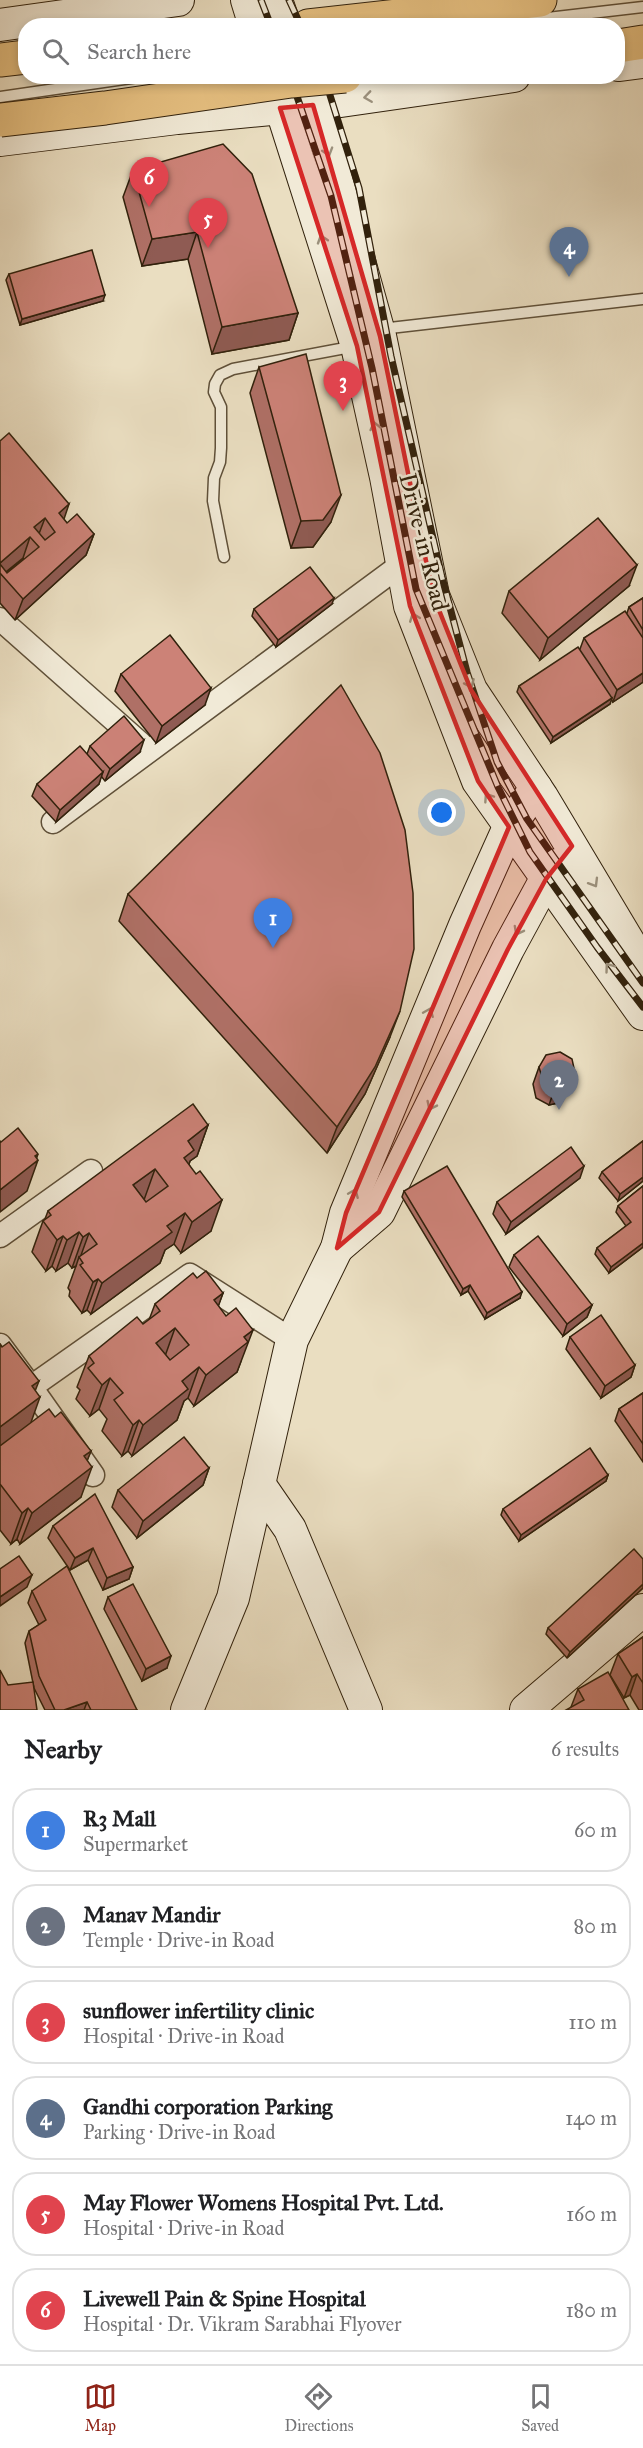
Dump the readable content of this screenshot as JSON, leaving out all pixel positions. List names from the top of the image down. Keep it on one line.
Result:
{"streets":{"street":["Drive-in Road"]},"page":{"search":"Search here","pins":["6","5","4","3","1","2"],"heading":["Nearby","6 results"],"list":[{"mark":"1","name":"R3 Mall","note":"Supermarket","value":"60 m"},{"mark":"2","name":"Manav Mandir","note":"Temple · Drive-in Road","value":"80 m"},{"mark":"3","name":"sunflower infertility clinic","note":"Hospital · Drive-in Road","value":"110 m"},{"mark":"4","name":"Gandhi corporation Parking","note":"Parking · Drive-in Road","value":"140 m"},{"mark":"5","name":"May Flower Womens Hospital Pvt. Ltd.","note":"Hospital · Drive-in Road","value":"160 m"},{"mark":"6","name":"Livewell Pain & Spine Hospital","note":"Hospital · Dr. Vikram Sarabhai Flyover","value":"180 m"}],"nav":["Map","Directions","Saved"]}}
